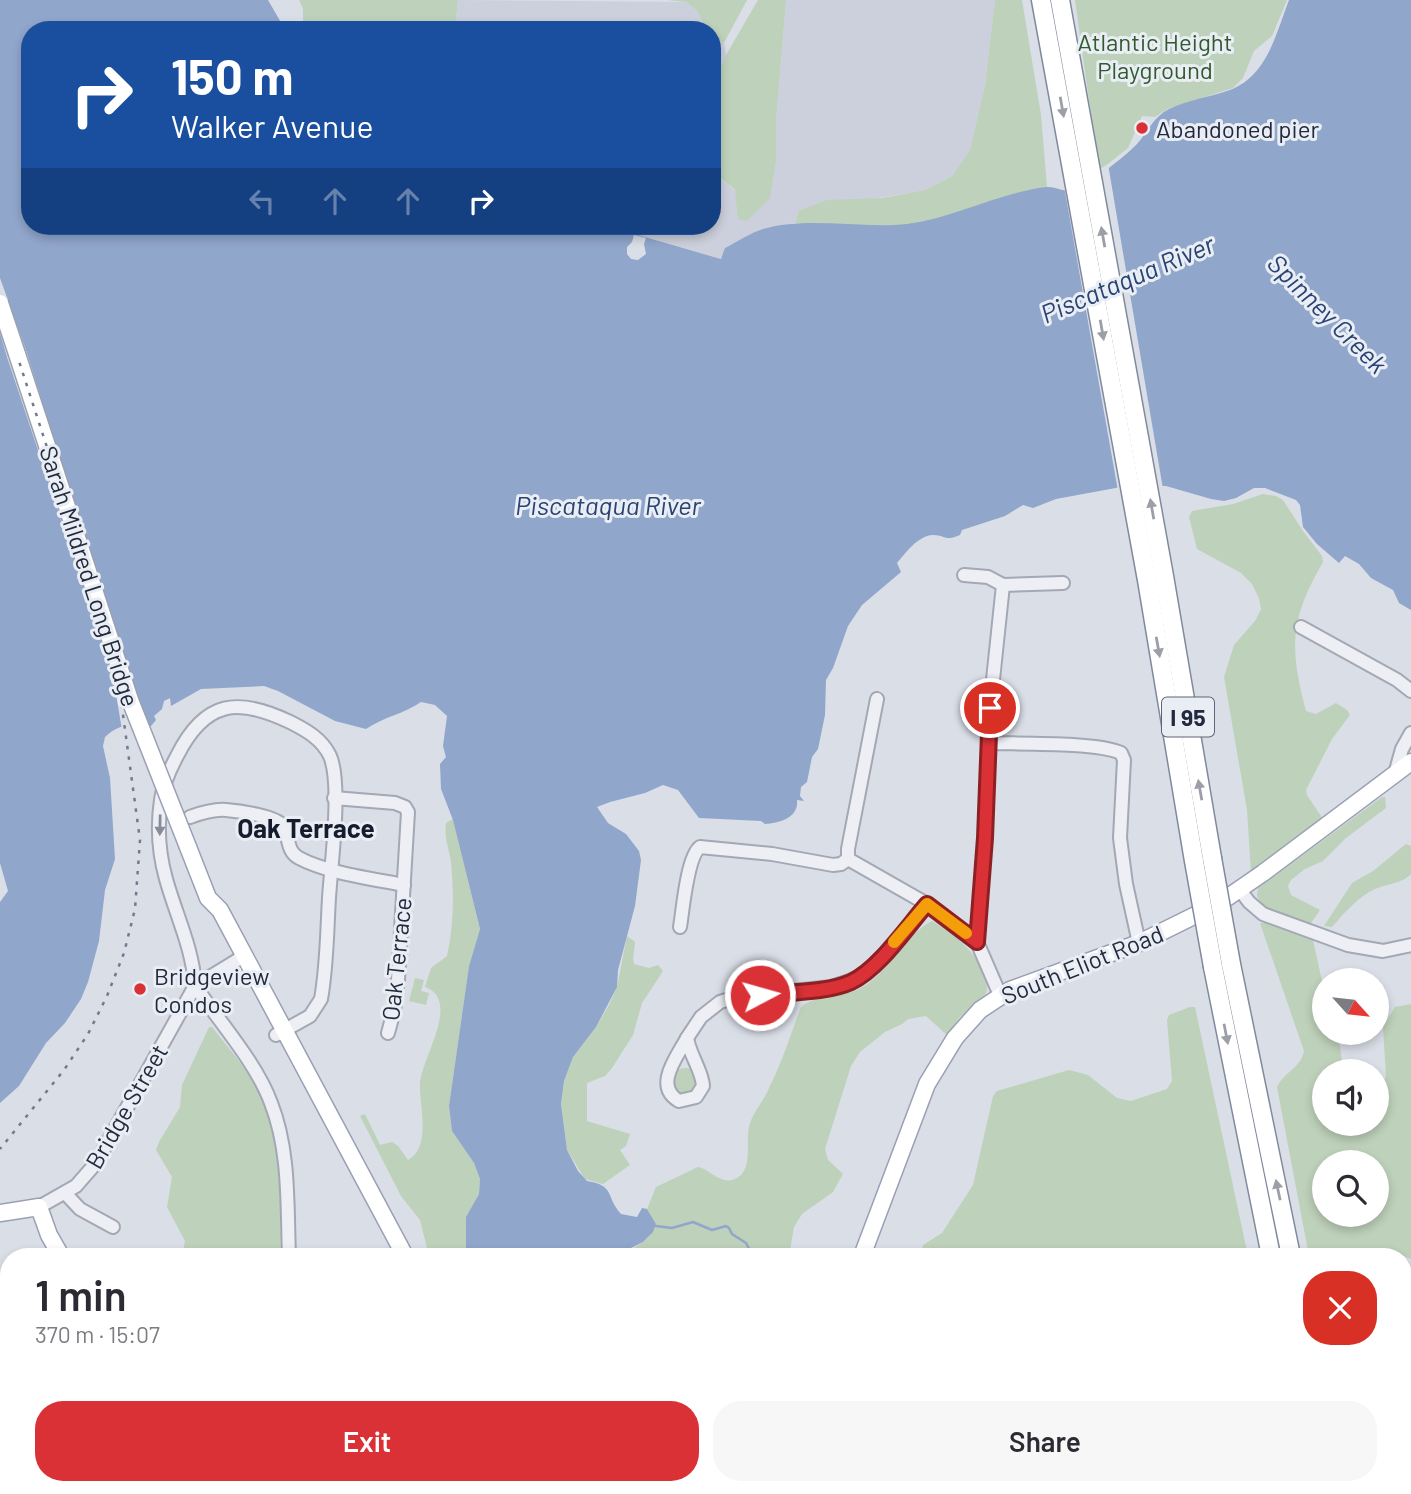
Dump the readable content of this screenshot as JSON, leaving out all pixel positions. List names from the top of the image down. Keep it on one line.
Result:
{"streets":{"highway":["I 95"],"main road":["Sarah Mildred Long Bridge","South Eliot Road"],"street":["Oak Terrace","Bridge Street"]},"crossings":[["Sarah Mildred Long Bridge","Bridge Street"]],"districts":["Oak Terrace"],"water":["Piscataqua River","Spinney Creek"],"parks":["Atlantic Height Playground"],"places":["Abandoned pier","Bridgeview Condos"],"north":"bottom right","page":{"turn":["150 m","Walker Avenue"],"heading":["1 min","370 m · 15:07"],"buttons":["Exit","Share"]}}
